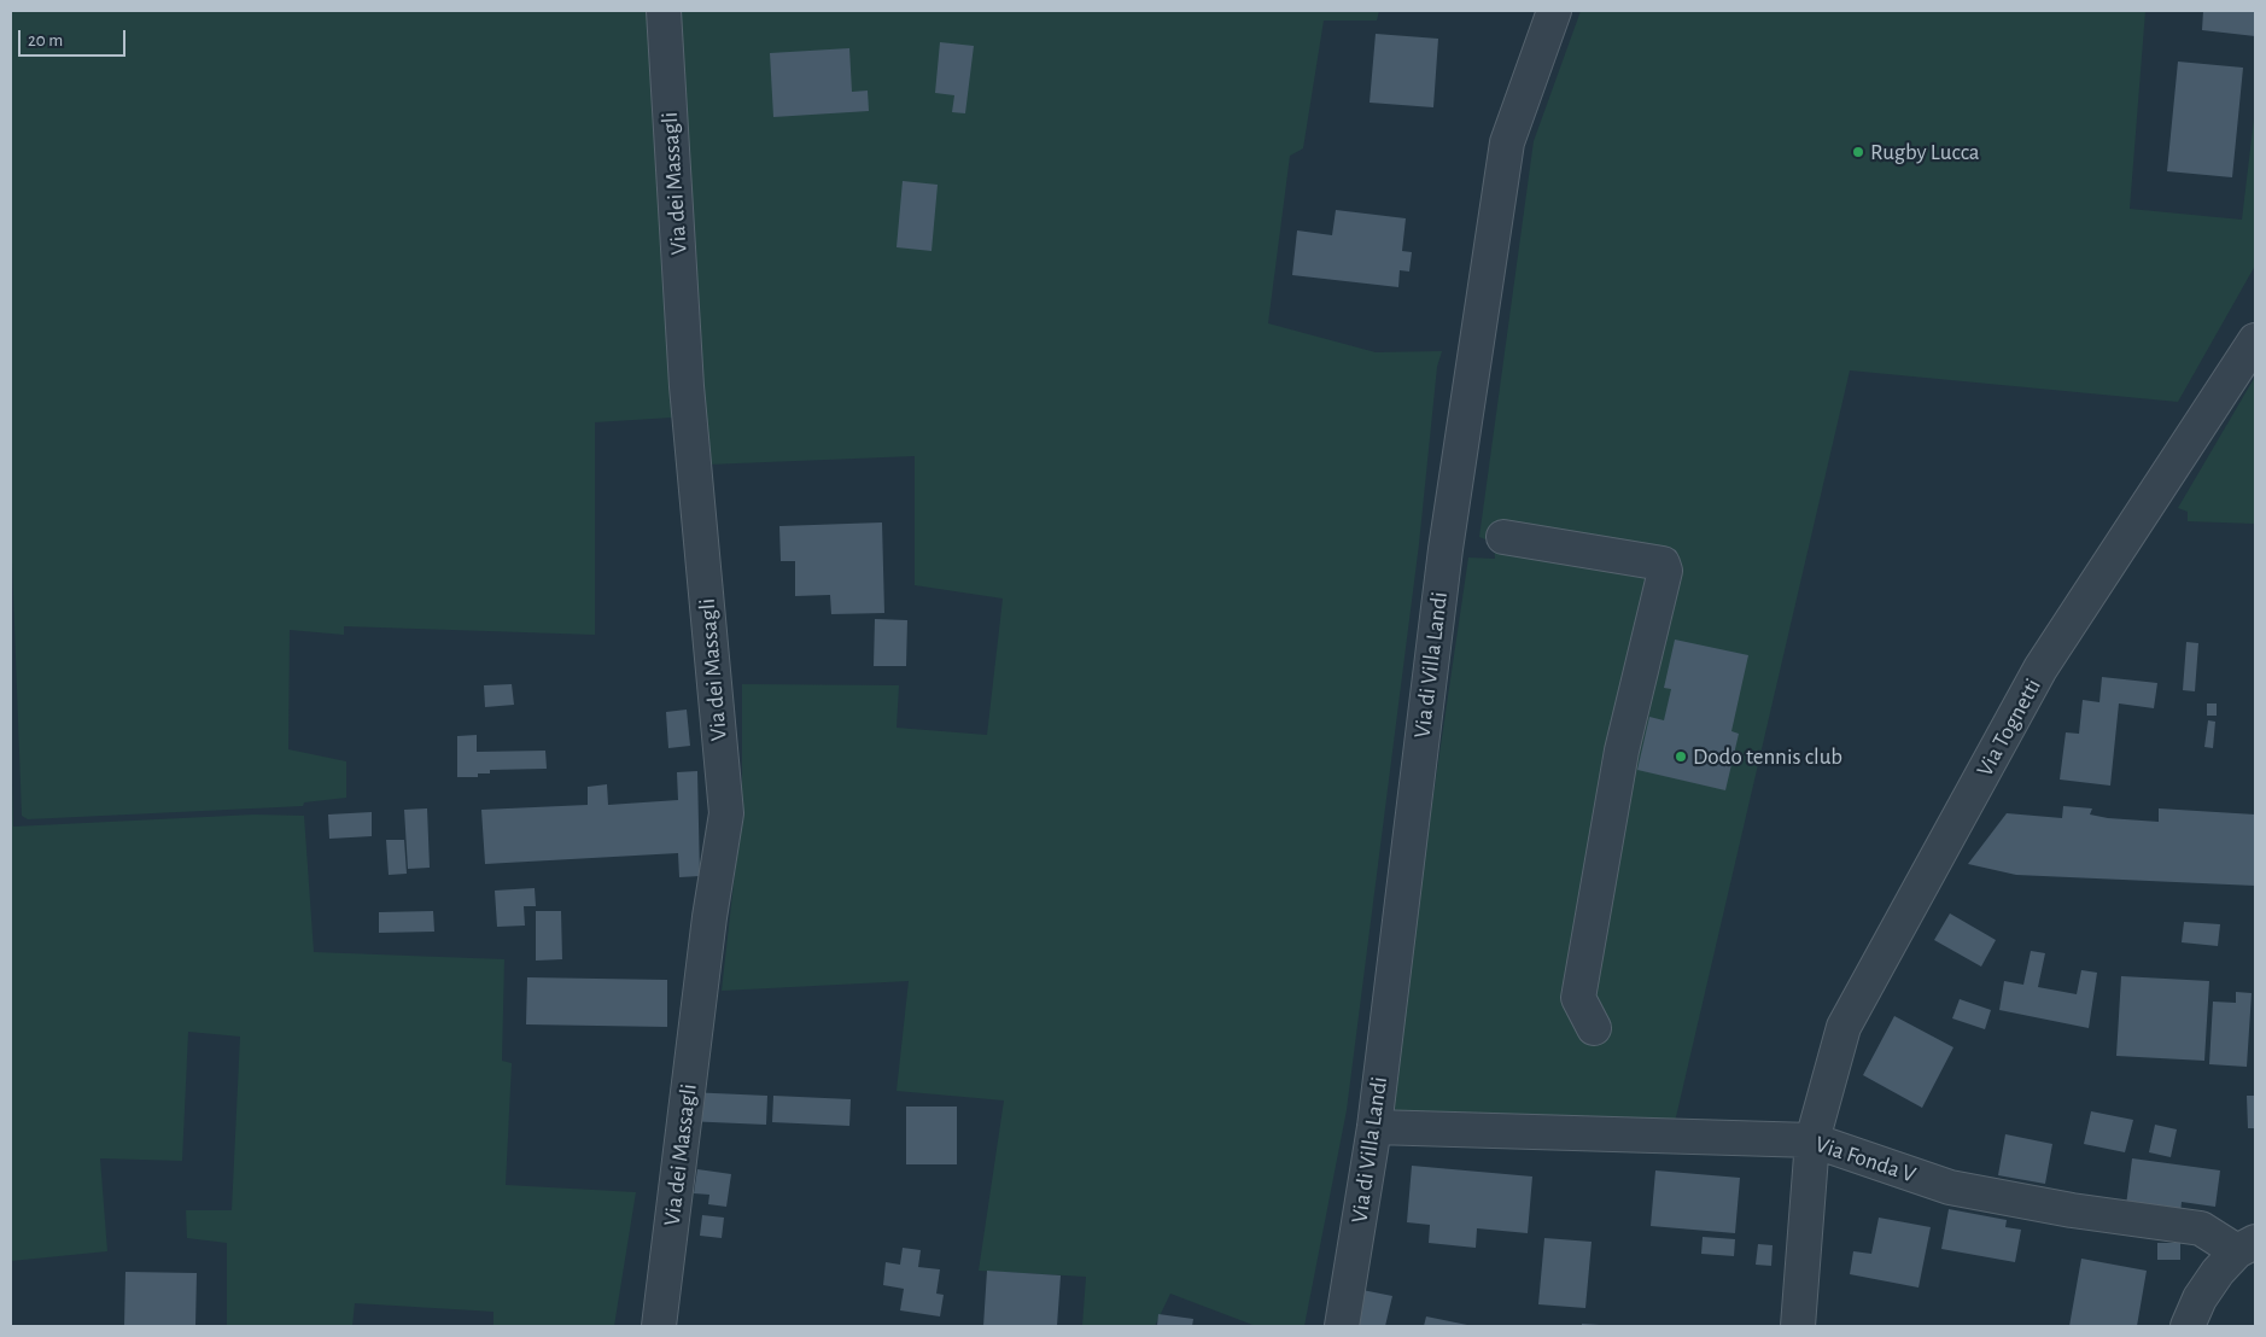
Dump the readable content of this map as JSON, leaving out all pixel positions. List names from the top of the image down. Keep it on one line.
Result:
{"streets":{"street":["Via dei Massagli","Via di Villa Landi","Via Tognetti","Via Fonda V"]},"crossings":[["Via di Villa Landi","Via Fonda V"],["Via Tognetti","Via Fonda V"]],"places":["Rugby Lucca","Dodo tennis club"],"scale_bar":"20 m"}
